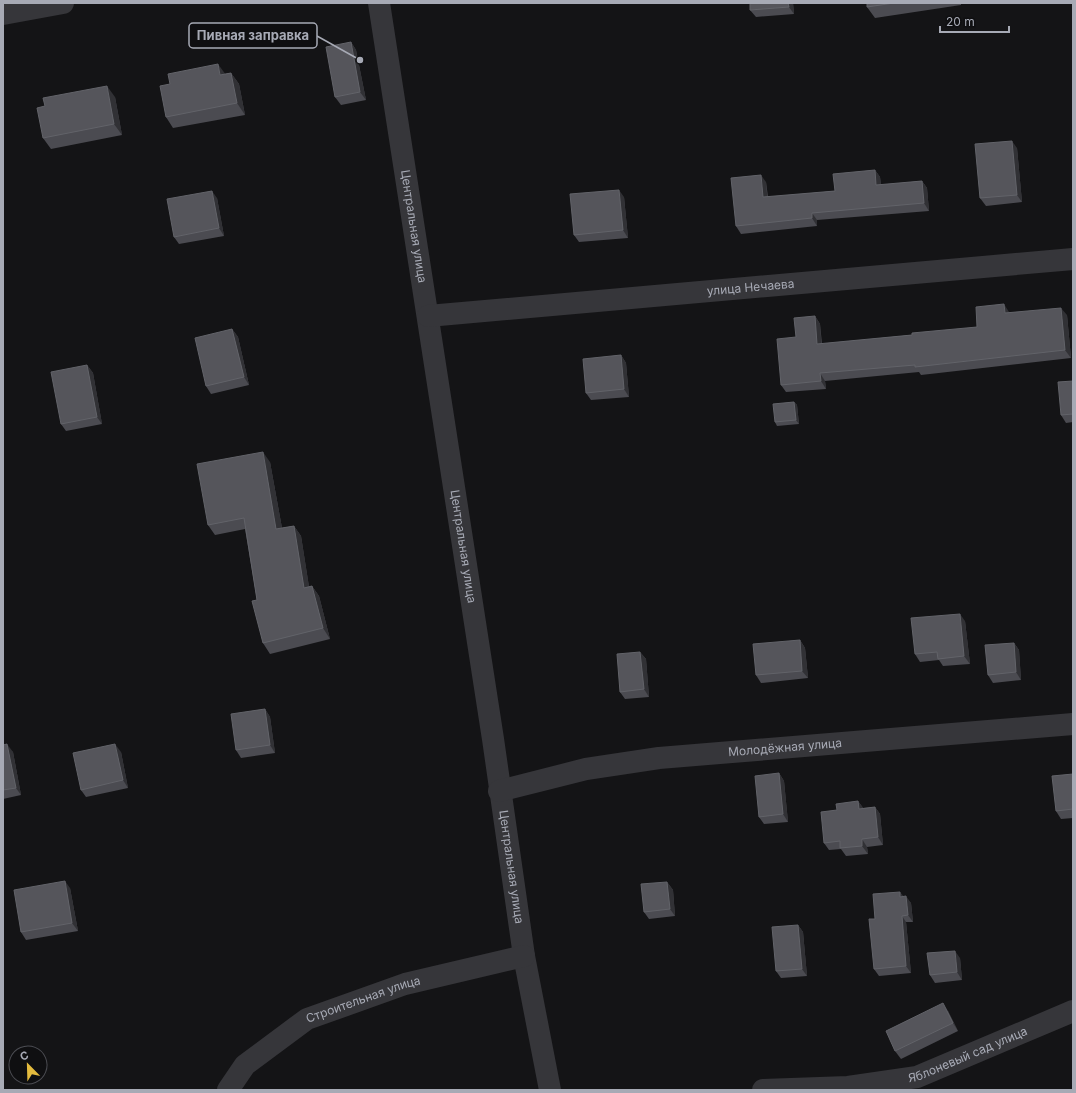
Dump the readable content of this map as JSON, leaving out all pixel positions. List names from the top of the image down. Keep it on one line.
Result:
{"streets":{"street":["Центральная улица","улица Нечаева","Молодёжная улица","Строительная улица","Яблоневый сад улица"]},"crossings":[["Центральная улица","улица Нечаева"],["Центральная улица","Молодёжная улица"],["Центральная улица","Строительная улица"]],"places":["Пивная заправка"],"scale_bar":"20 m","north":"top left"}
